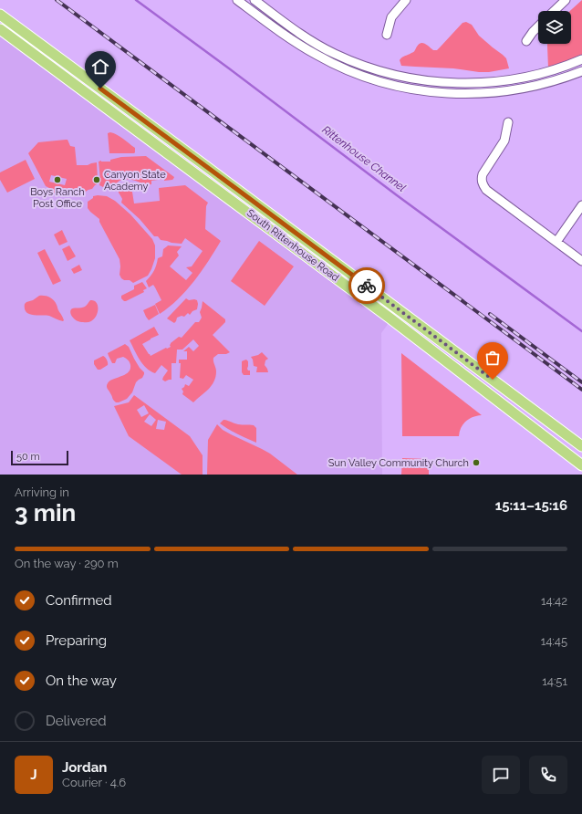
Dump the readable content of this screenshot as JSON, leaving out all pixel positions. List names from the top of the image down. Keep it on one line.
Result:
{"streets":{"main road":["South Rittenhouse Road"]},"water":["Rittenhouse Channel"],"places":["Boys Ranch Post Office","Canyon State Academy","Sun Valley Community Church"],"scale_bar":"50 m","page":{"scale":"50 m","heading":["3 min","Arriving in","15:11–15:16"],"panel":["Jordan","Courier · 4.6"],"bar":"On the way · 290 m","list":[["Confirmed","14:42"],["Preparing","14:45"],["On the way","14:51"],"Delivered"],"round":"J"}}
